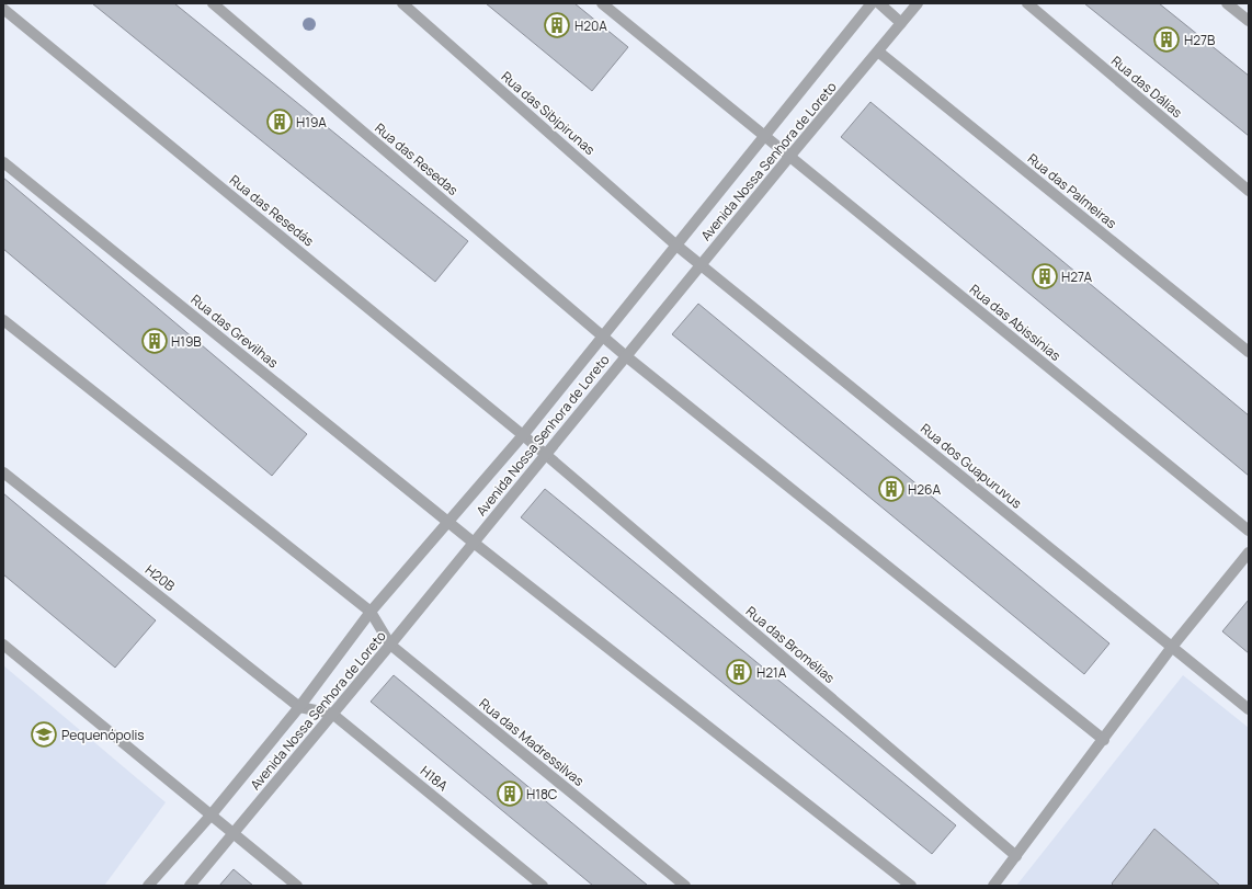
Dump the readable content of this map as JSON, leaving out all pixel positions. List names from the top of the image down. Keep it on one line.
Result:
{"streets":{"lane":["Rua das Dálias","Rua das Sibipirunas","Rua das Resedas","Avenida Nossa Senhora de Loreto","Rua das Palmeiras","Rua das Resedás","Rua das Abissínias","Rua das Grevilhas","Rua dos Guapuruvus","H20B","Rua das Bromélias","Rua das Madressilvas","H18A"]},"crossings":[["Rua das Sibipirunas","Avenida Nossa Senhora de Loreto"],["Rua das Sibipirunas","Rua dos Guapuruvus"],["Rua das Resedas","Avenida Nossa Senhora de Loreto"],["Avenida Nossa Senhora de Loreto","Rua das Palmeiras"],["Avenida Nossa Senhora de Loreto","Rua das Resedás"],["Avenida Nossa Senhora de Loreto","Rua das Abissínias"],["Avenida Nossa Senhora de Loreto","Rua das Grevilhas"],["Avenida Nossa Senhora de Loreto","Rua dos Guapuruvus"],["Avenida Nossa Senhora de Loreto","H20B"],["Avenida Nossa Senhora de Loreto","Rua das Bromélias"],["Avenida Nossa Senhora de Loreto","Rua das Madressilvas"],["Avenida Nossa Senhora de Loreto","H18A"],["Rua das Resedás","Rua das Bromélias"],["H20B","H18A"]],"places":{"building":["H20A","H27B","H19A","H27A","H19B","H26A","H21A","H18C"],"school or university":["Pequenópolis"]}}
